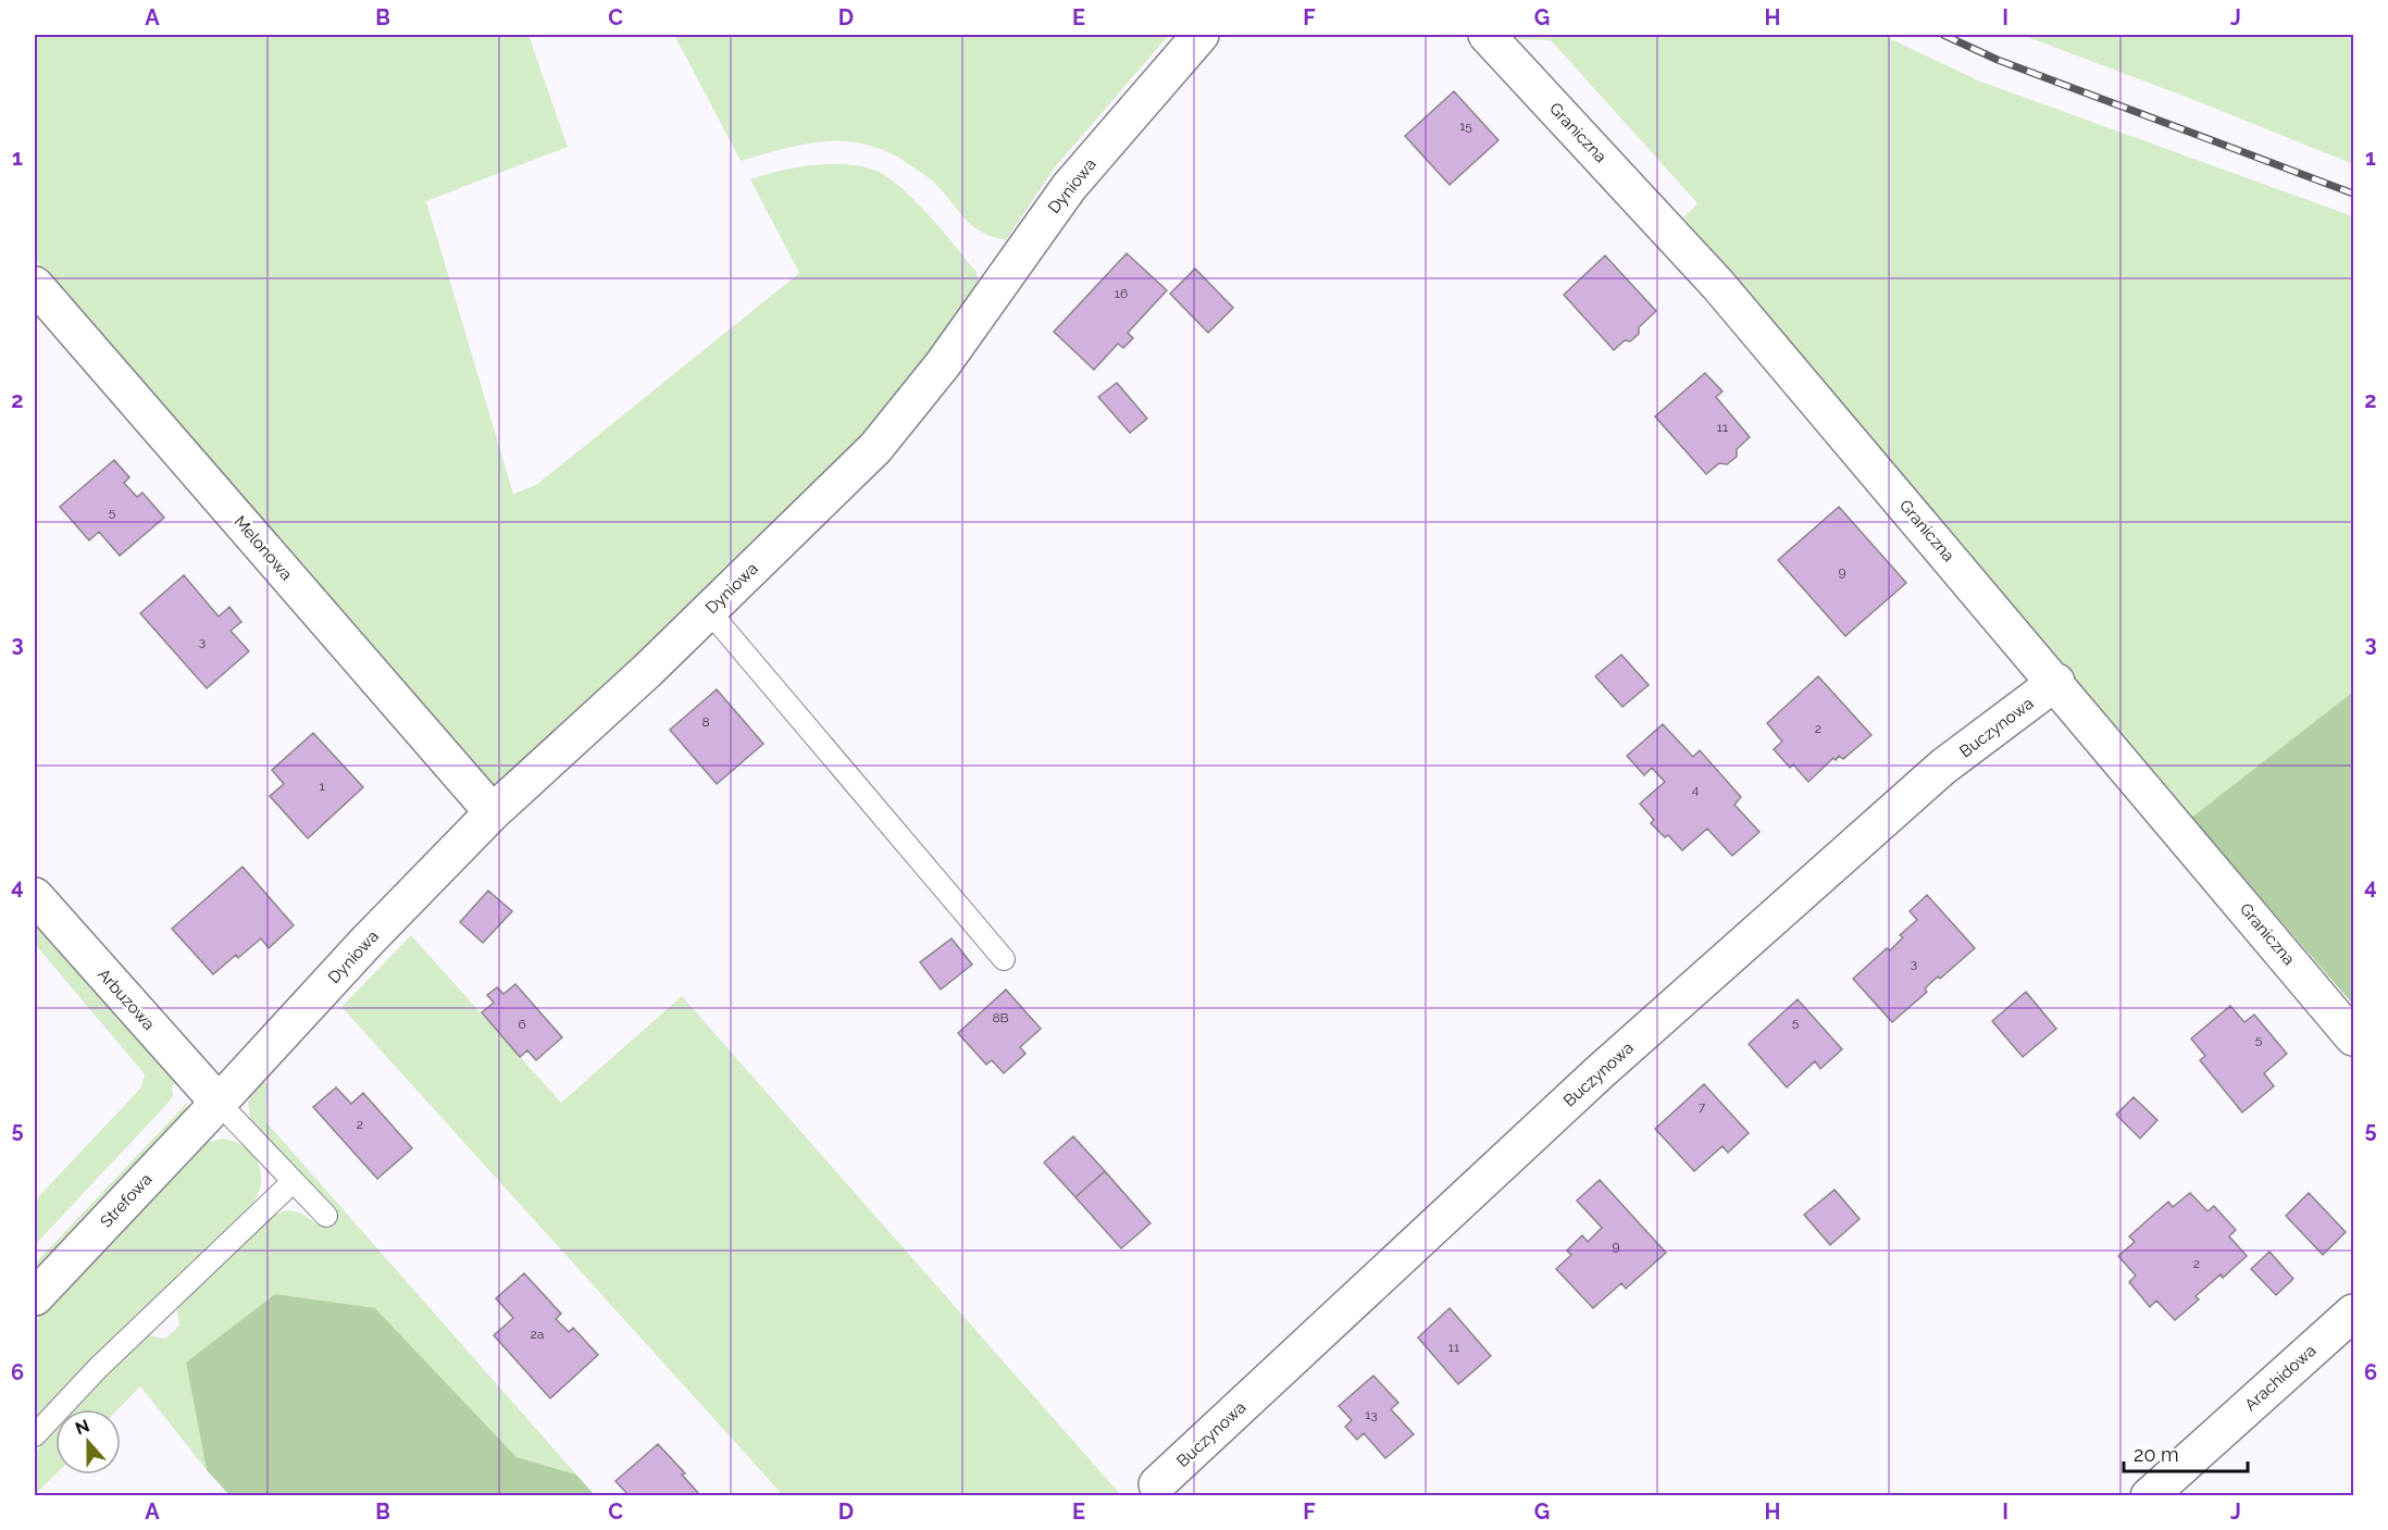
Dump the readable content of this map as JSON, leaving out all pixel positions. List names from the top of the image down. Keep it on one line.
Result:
{"streets":{"street":["Graniczna","Dyniowa","Melonowa","Buczynowa","Arbuzowa","Strefowa","Arachidowa"]},"crossings":[["Graniczna","Buczynowa"],["Dyniowa","Melonowa"],["Dyniowa","Arbuzowa"],["Dyniowa","Strefowa"],["Arbuzowa","Strefowa"]],"house_numbers":["15","16","11","5","9","3","8","2","1","4","3","8B","5","6","5","7","2","9","2","2a","11","13"],"scale_bar":"20 m","north":"top","grid":{"columns":["A","B","C","D","E","F","G","H","I","J"],"rows":["1","2","3","4","5","6"]}}
